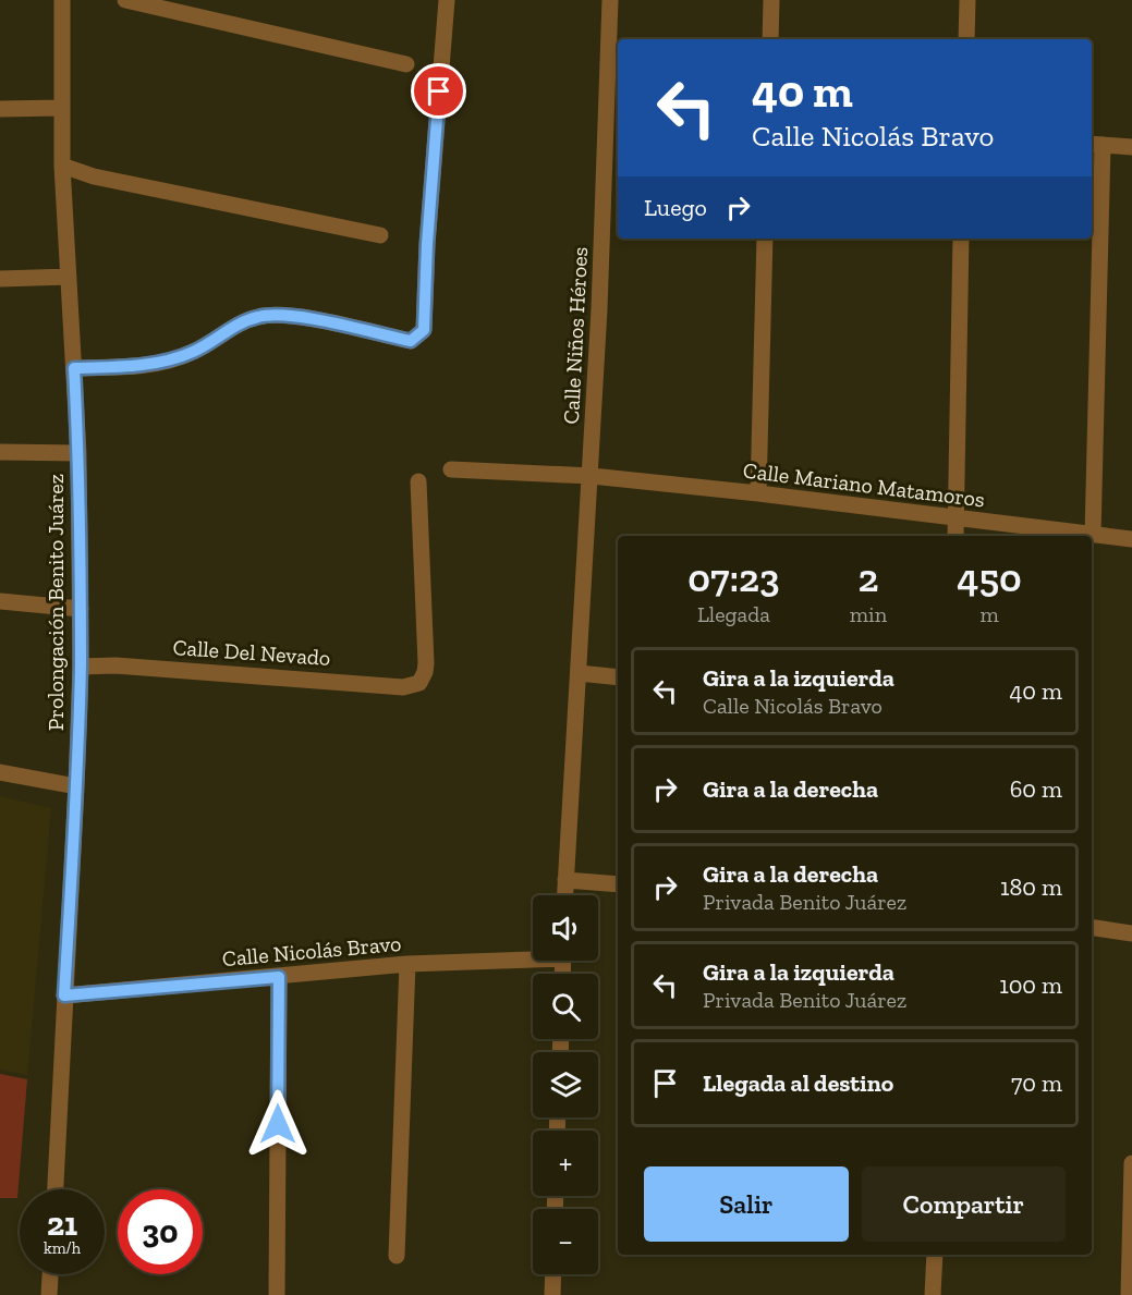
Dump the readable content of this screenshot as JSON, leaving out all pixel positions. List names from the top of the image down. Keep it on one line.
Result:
{"streets":{"street":["Calle Niños Héroes","Calle Mariano Matamoros","Prolongación Benito Juárez","Calle Del Nevado","Calle Nicolás Bravo"]},"crossings":[["Calle Niños Héroes","Calle Mariano Matamoros"],["Prolongación Benito Juárez","Calle Del Nevado"],["Prolongación Benito Juárez","Calle Nicolás Bravo"]],"page":{"turn":["40 m","Calle Nicolás Bravo"],"then":"Luego","eta":["07:23","Llegada","2","min","450","m"],"list":[{"name":"Gira a la izquierda","note":"Calle Nicolás Bravo","value":"40 m"},{"name":"Gira a la derecha","value":"60 m"},{"name":"Gira a la derecha","note":"Privada Benito Juárez","value":"180 m"},{"name":"Gira a la izquierda","note":"Privada Benito Juárez","value":"100 m"},{"name":"Llegada al destino","value":"70 m"}],"map_buttons":["+","−"],"buttons":["Salir","Compartir"],"speed":"21 km/h","limit":"30"}}
